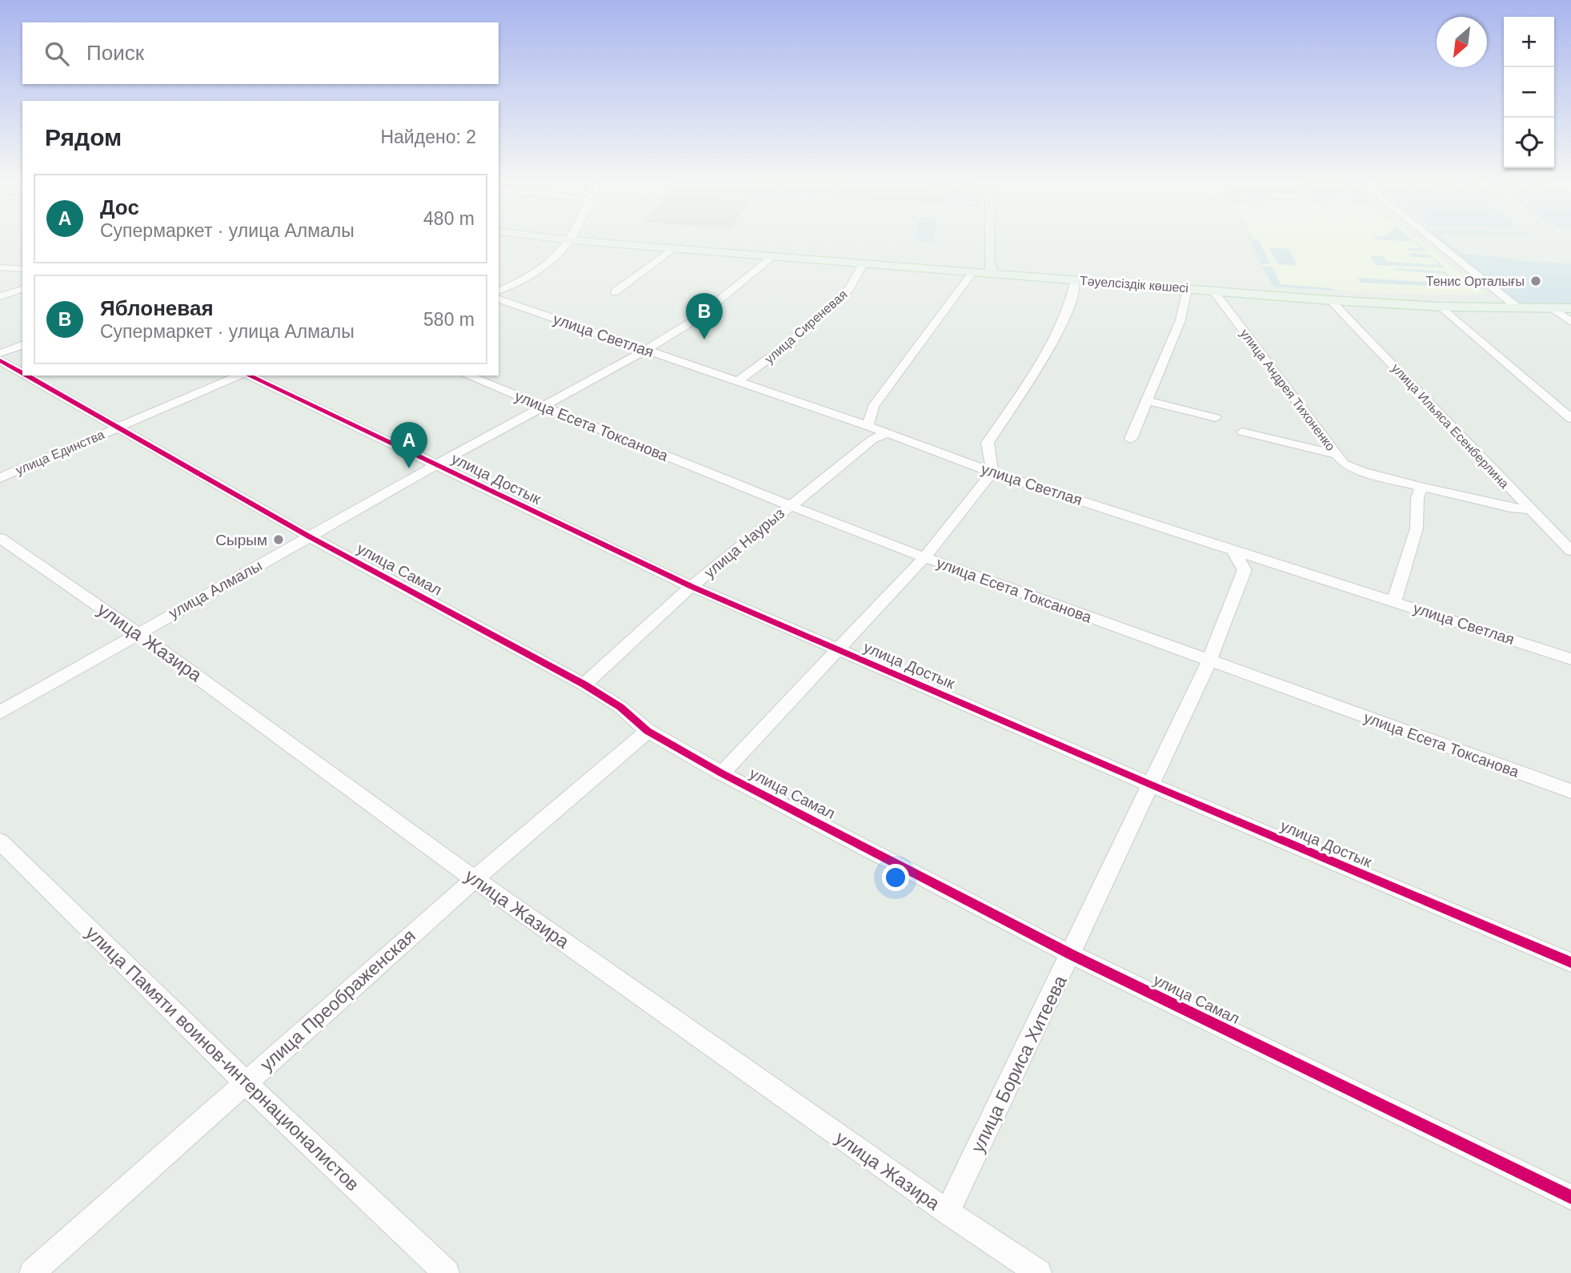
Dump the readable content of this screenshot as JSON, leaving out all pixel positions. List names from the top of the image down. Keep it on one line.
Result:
{"streets":{"main road":["Тәуелсіздік көшесі"],"street":["улица Сиреневая","улица Светлая","улица Андрея Тихоненко","улица Есета Токсанова","улица Ильяса Есенберлина","улица Единства","улица Достык","улица Наурыз","улица Самал","улица Алмалы","улица Жазира","улица Преображенская","улица Памяти воинов-интернационалистов","улица Бориса Хитеева"]},"crossings":[["Тәуелсіздік көшесі","улица Сиреневая"],["Тәуелсіздік көшесі","улица Андрея Тихоненко"],["Тәуелсіздік көшесі","улица Ильяса Есенберлина"],["Тәуелсіздік көшесі","улица Алмалы"],["улица Сиреневая","улица Светлая"],["улица Светлая","улица Наурыз"],["улица Светлая","улица Алмалы"],["улица Светлая","улица Бориса Хитеева"],["улица Андрея Тихоненко","улица Ильяса Есенберлина"],["улица Есета Токсанова","улица Наурыз"],["улица Есета Токсанова","улица Алмалы"],["улица Есета Токсанова","улица Бориса Хитеева"],["улица Единства","улица Самал"],["улица Достык","улица Наурыз"],["улица Достык","улица Алмалы"],["улица Достык","улица Бориса Хитеева"],["улица Наурыз","улица Самал"],["улица Самал","улица Алмалы"],["улица Самал","улица Преображенская"],["улица Самал","улица Бориса Хитеева"],["улица Алмалы","улица Жазира"],["улица Жазира","улица Преображенская"],["улица Жазира","улица Бориса Хитеева"],["улица Преображенская","улица Памяти воинов-интернационалистов"]],"places":["Тенис Орталығы","Сырым"],"north":"bottom left","page":{"map_buttons":["+","−"],"search":"Поиск","heading":["Рядом","Найдено: 2"],"list":[{"mark":"A","name":"Дос","note":"Супермаркет · улица Алмалы","value":"480 m"},{"mark":"B","name":"Яблоневая","note":"Супермаркет · улица Алмалы","value":"580 m"}],"pins":["B","A"]}}
